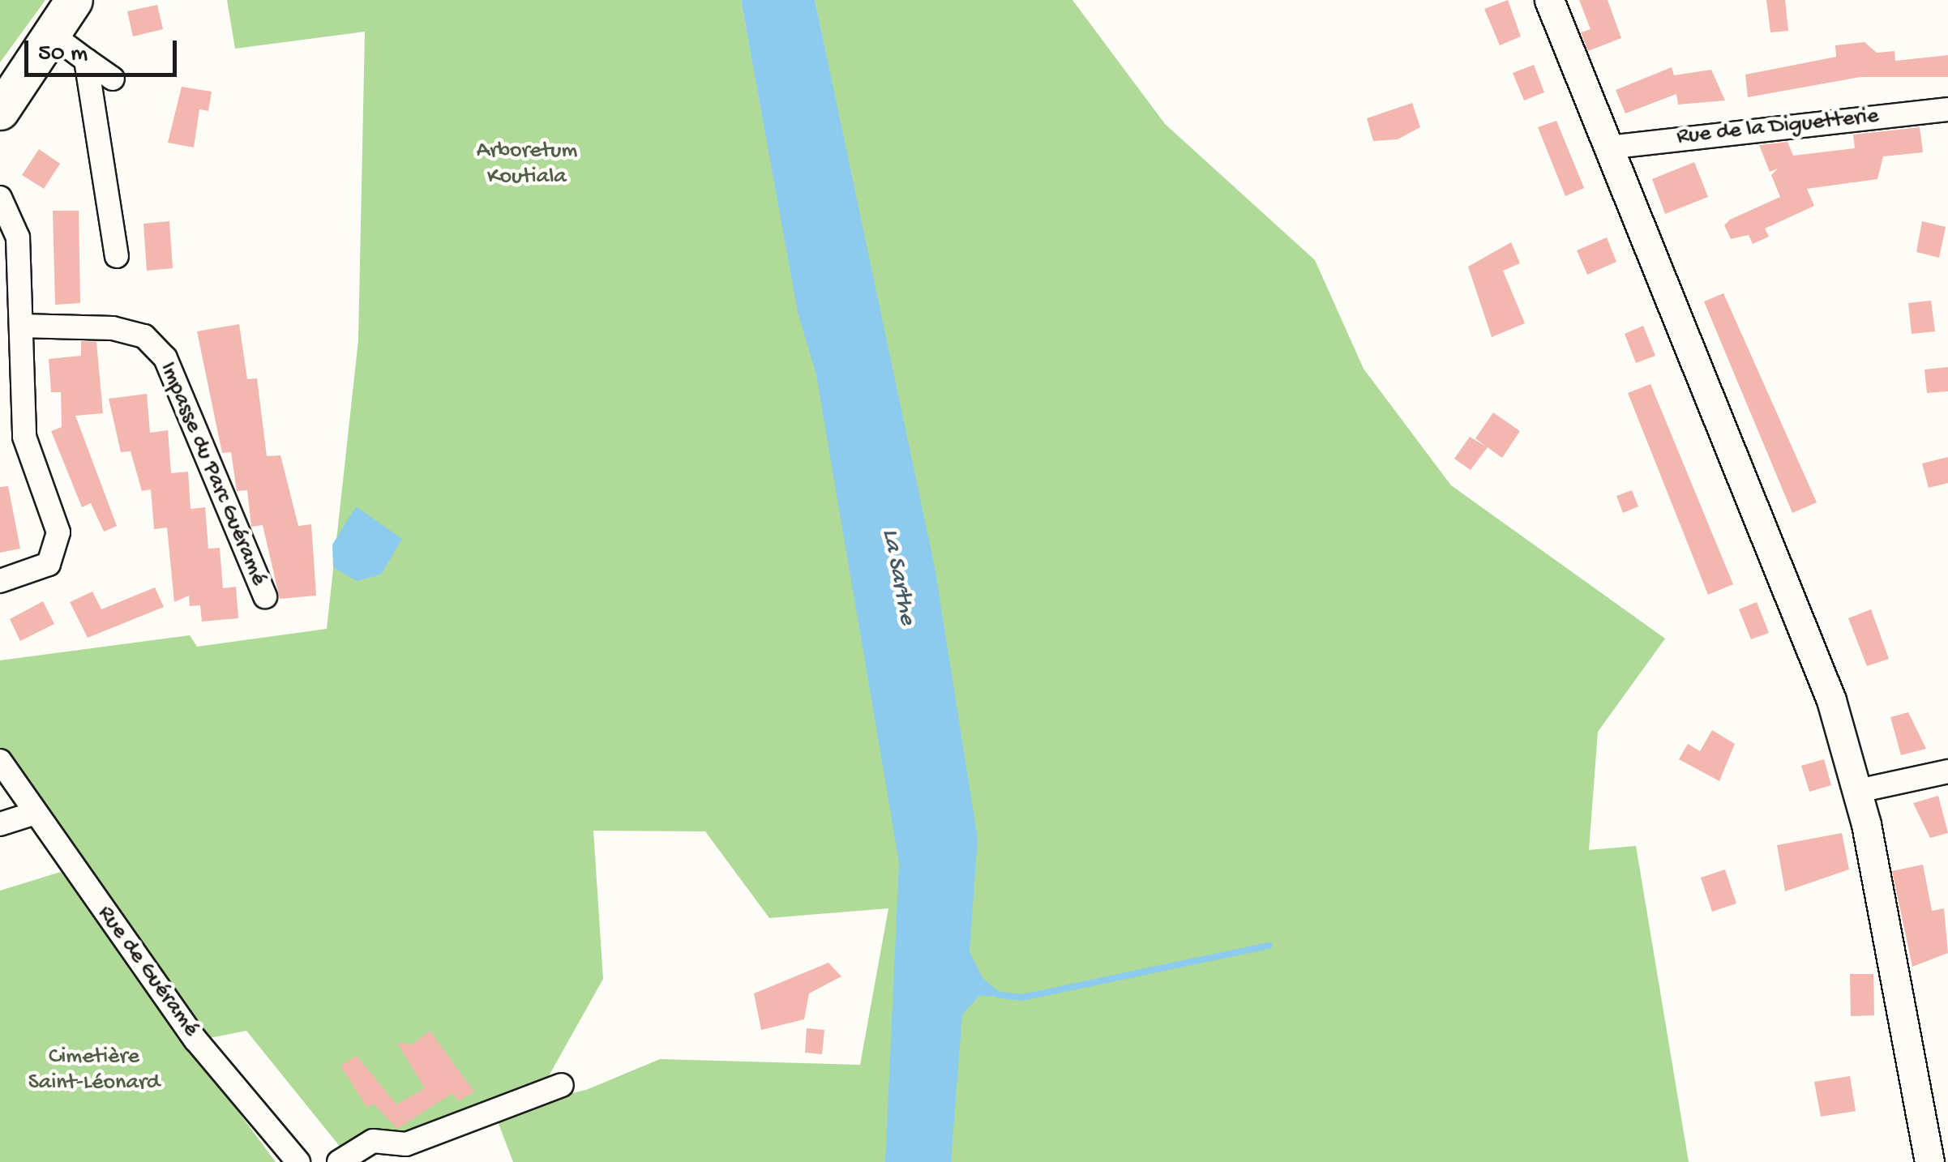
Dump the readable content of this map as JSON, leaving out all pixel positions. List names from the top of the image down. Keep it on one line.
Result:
{"streets":{"street":["Rue de la Diguetterie","Impasse du Parc Guéramé","Rue de Guéramé"]},"water":["La Sarthe"],"parks":["Arboretum Koutiala","Cimetière Saint-Léonard"],"scale_bar":"50 m"}
